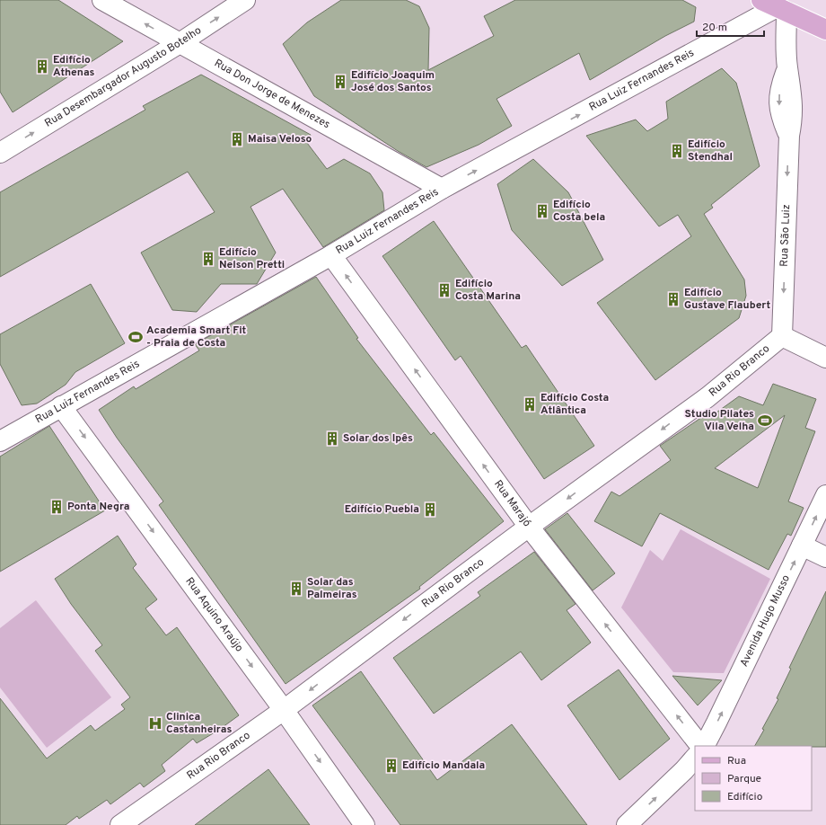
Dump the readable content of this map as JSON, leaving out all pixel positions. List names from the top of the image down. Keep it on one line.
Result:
{"streets":{"street":["Rua Desembargador Augusto Botelho","Rua Luiz Fernandes Reis","Rua Don Jorge de Menezes","Rua São Luiz","Rua Rio Branco","Rua Marajó","Rua Aquino Araújo","Avenida Hugo Musso"]},"crossings":[["Rua Desembargador Augusto Botelho","Rua Don Jorge de Menezes"],["Rua Luiz Fernandes Reis","Rua Don Jorge de Menezes"],["Rua Luiz Fernandes Reis","Rua São Luiz"],["Rua Luiz Fernandes Reis","Rua Marajó"],["Rua Luiz Fernandes Reis","Rua Aquino Araújo"],["Rua São Luiz","Rua Rio Branco"],["Rua Rio Branco","Rua Marajó"],["Rua Rio Branco","Rua Aquino Araújo"]],"one_way":["Rua Desembargador Augusto Botelho","Rua Luiz Fernandes Reis","Rua São Luiz","Rua Rio Branco","Rua Marajó","Rua Aquino Araújo","Avenida Hugo Musso"],"places":{"building":["Edifício Athenas","Edifício Joaquim José dos Santos","Maisa Veloso","Edifício Stendhal","Edifício Costa bela","Edifício Nelson Pretti","Edifício Costa Marina","Edifício Gustave Flaubert","Edifício Costa Atlântica","Solar dos Ipês","Ponta Negra","Edifício Puebla","Solar das Palmeiras","Edifício Mandala"],"sports":["Academia Smart Fit - Praia de Costa","Studio Pilates Vila Velha"],"hospital":["Clinica Castanheiras"]},"legend":["Rua","Parque","Edifício"],"scale_bar":"20 m"}
